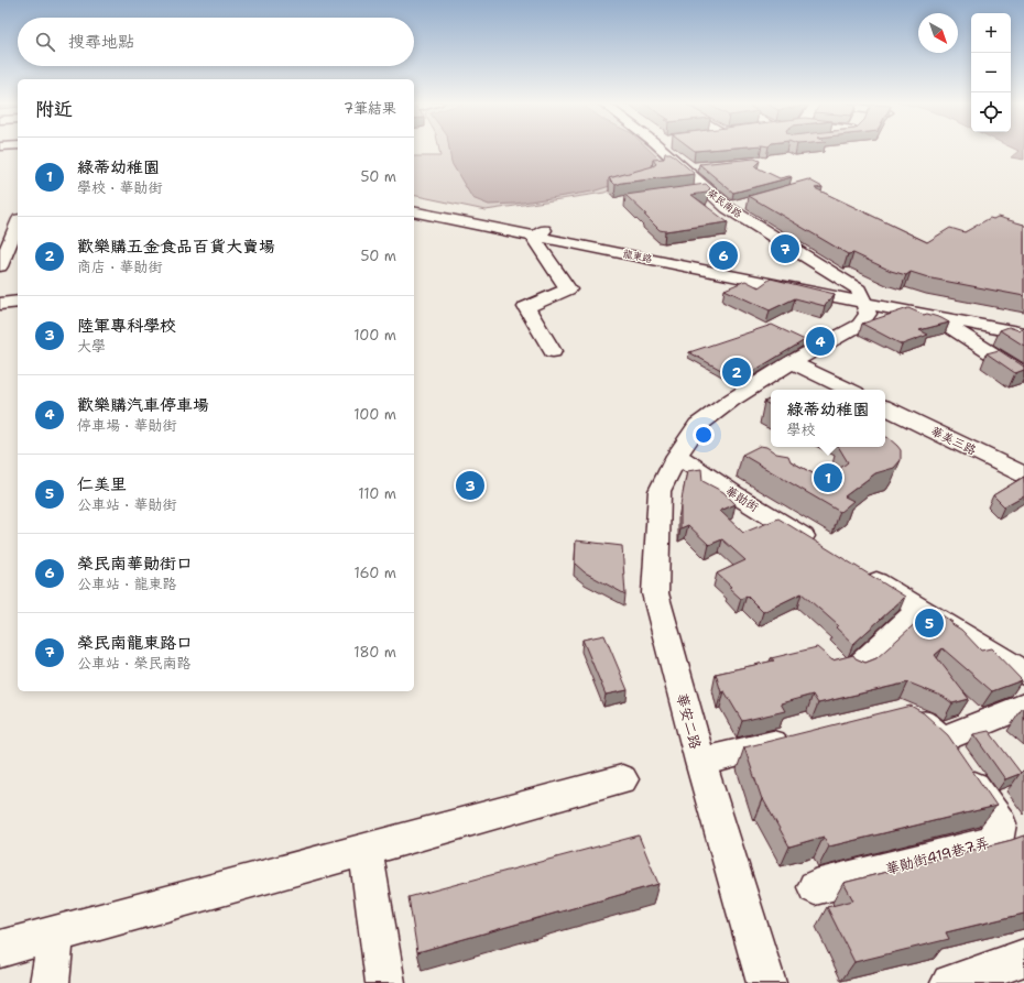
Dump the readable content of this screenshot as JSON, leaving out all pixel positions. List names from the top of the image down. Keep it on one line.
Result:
{"streets":{"street":["榮民南路","龍東路","華美三路","華勛街","華安二路","華勛街419巷7弄"]},"crossings":[["榮民南路","龍東路"],["華勛街","華安二路"]],"north":"bottom right","page":{"map_buttons":["+","−"],"search":"搜尋地點","heading":["附近","7筆結果"],"list":[{"mark":"1","name":"綠蒂幼稚園","note":"學校 · 華勛街","value":"50 m"},{"mark":"2","name":"歡樂購五金食品百貨大賣場","note":"商店 · 華勛街","value":"50 m"},{"mark":"3","name":"陸軍專科學校","note":"大學","value":"100 m"},{"mark":"4","name":"歡樂購汽車停車場","note":"停車場 · 華勛街","value":"100 m"},{"mark":"5","name":"仁美里","note":"公車站 · 華勛街","value":"110 m"},{"mark":"6","name":"榮民南華勛街口","note":"公車站 · 龍東路","value":"160 m"},{"mark":"7","name":"榮民南龍東路口","note":"公車站 · 榮民南路","value":"180 m"}],"pins":["7","6","4","2","1","3","5"],"popup":["綠蒂幼稚園","學校"]}}
